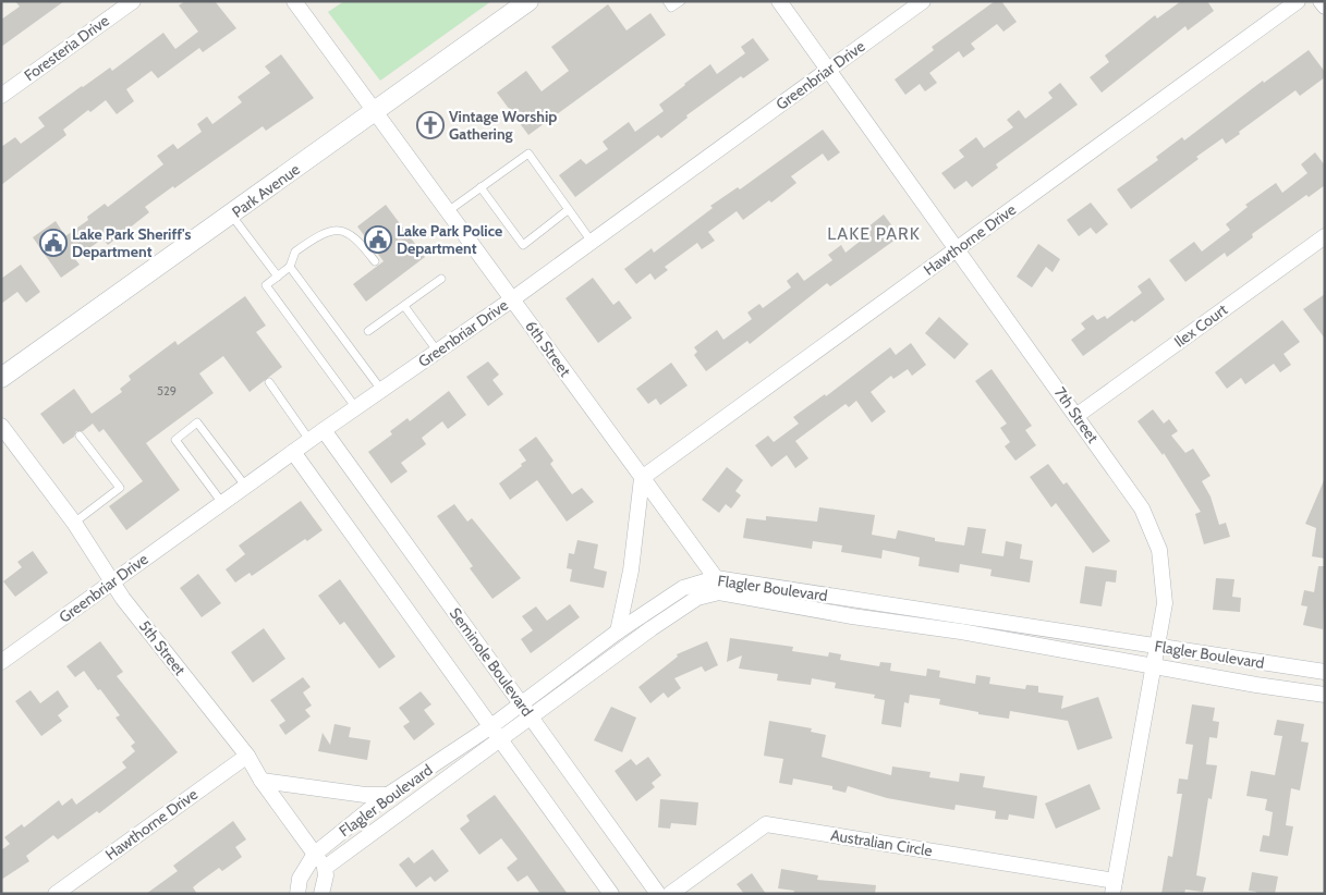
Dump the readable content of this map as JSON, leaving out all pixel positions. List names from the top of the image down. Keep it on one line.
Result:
{"streets":{"street":["Foresteria Drive","Greenbriar Drive","Park Avenue","Hawthorne Drive","Ilex Court","6th Street","7th Street","Flagler Boulevard","5th Street","Seminole Boulevard","Australian Circle"]},"crossings":[["Greenbriar Drive","6th Street"],["Greenbriar Drive","7th Street"],["Greenbriar Drive","5th Street"],["Greenbriar Drive","Seminole Boulevard"],["Park Avenue","6th Street"],["Hawthorne Drive","6th Street"],["Hawthorne Drive","7th Street"],["Hawthorne Drive","5th Street"],["Ilex Court","7th Street"],["6th Street","Flagler Boulevard"],["7th Street","Flagler Boulevard"],["7th Street","Australian Circle"],["Flagler Boulevard","5th Street"],["Flagler Boulevard","Seminole Boulevard"]],"districts":["LAKE PARK"],"places":{"church":["Vintage Worship Gathering"],"public building":["Lake Park Police Department","Lake Park Sheriff's Department"]},"house_numbers":["529"]}
